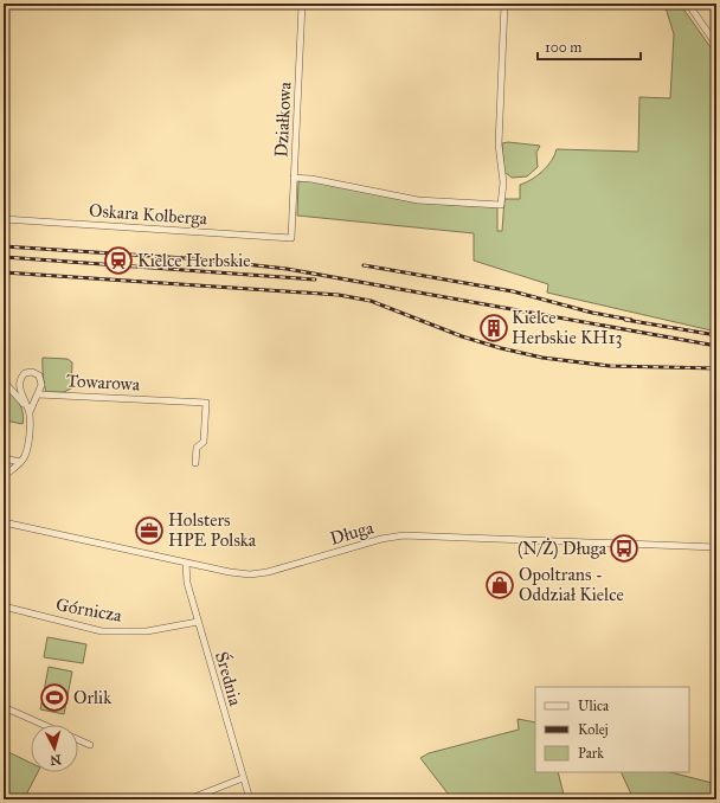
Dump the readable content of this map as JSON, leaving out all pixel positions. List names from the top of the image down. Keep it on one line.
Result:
{"streets":{"street":["Działkowa","Oskara Kolberga","Towarowa","Długa","Górnicza","Średnia"]},"crossings":[["Działkowa","Oskara Kolberga"],["Długa","Średnia"],["Górnicza","Średnia"]],"places":{"station":["Kielce Herbskie"],"building":["Kielce Herbskie KH13"],"office":["Holsters HPE Polska"],"bus stop":["(N/Ż) Długa"],"shop":["Opoltrans - Oddział Kielce"],"sports":["Orlik"]},"legend":["Ulica","Kolej","Park"],"scale_bar":"100 m","north":"bottom"}
